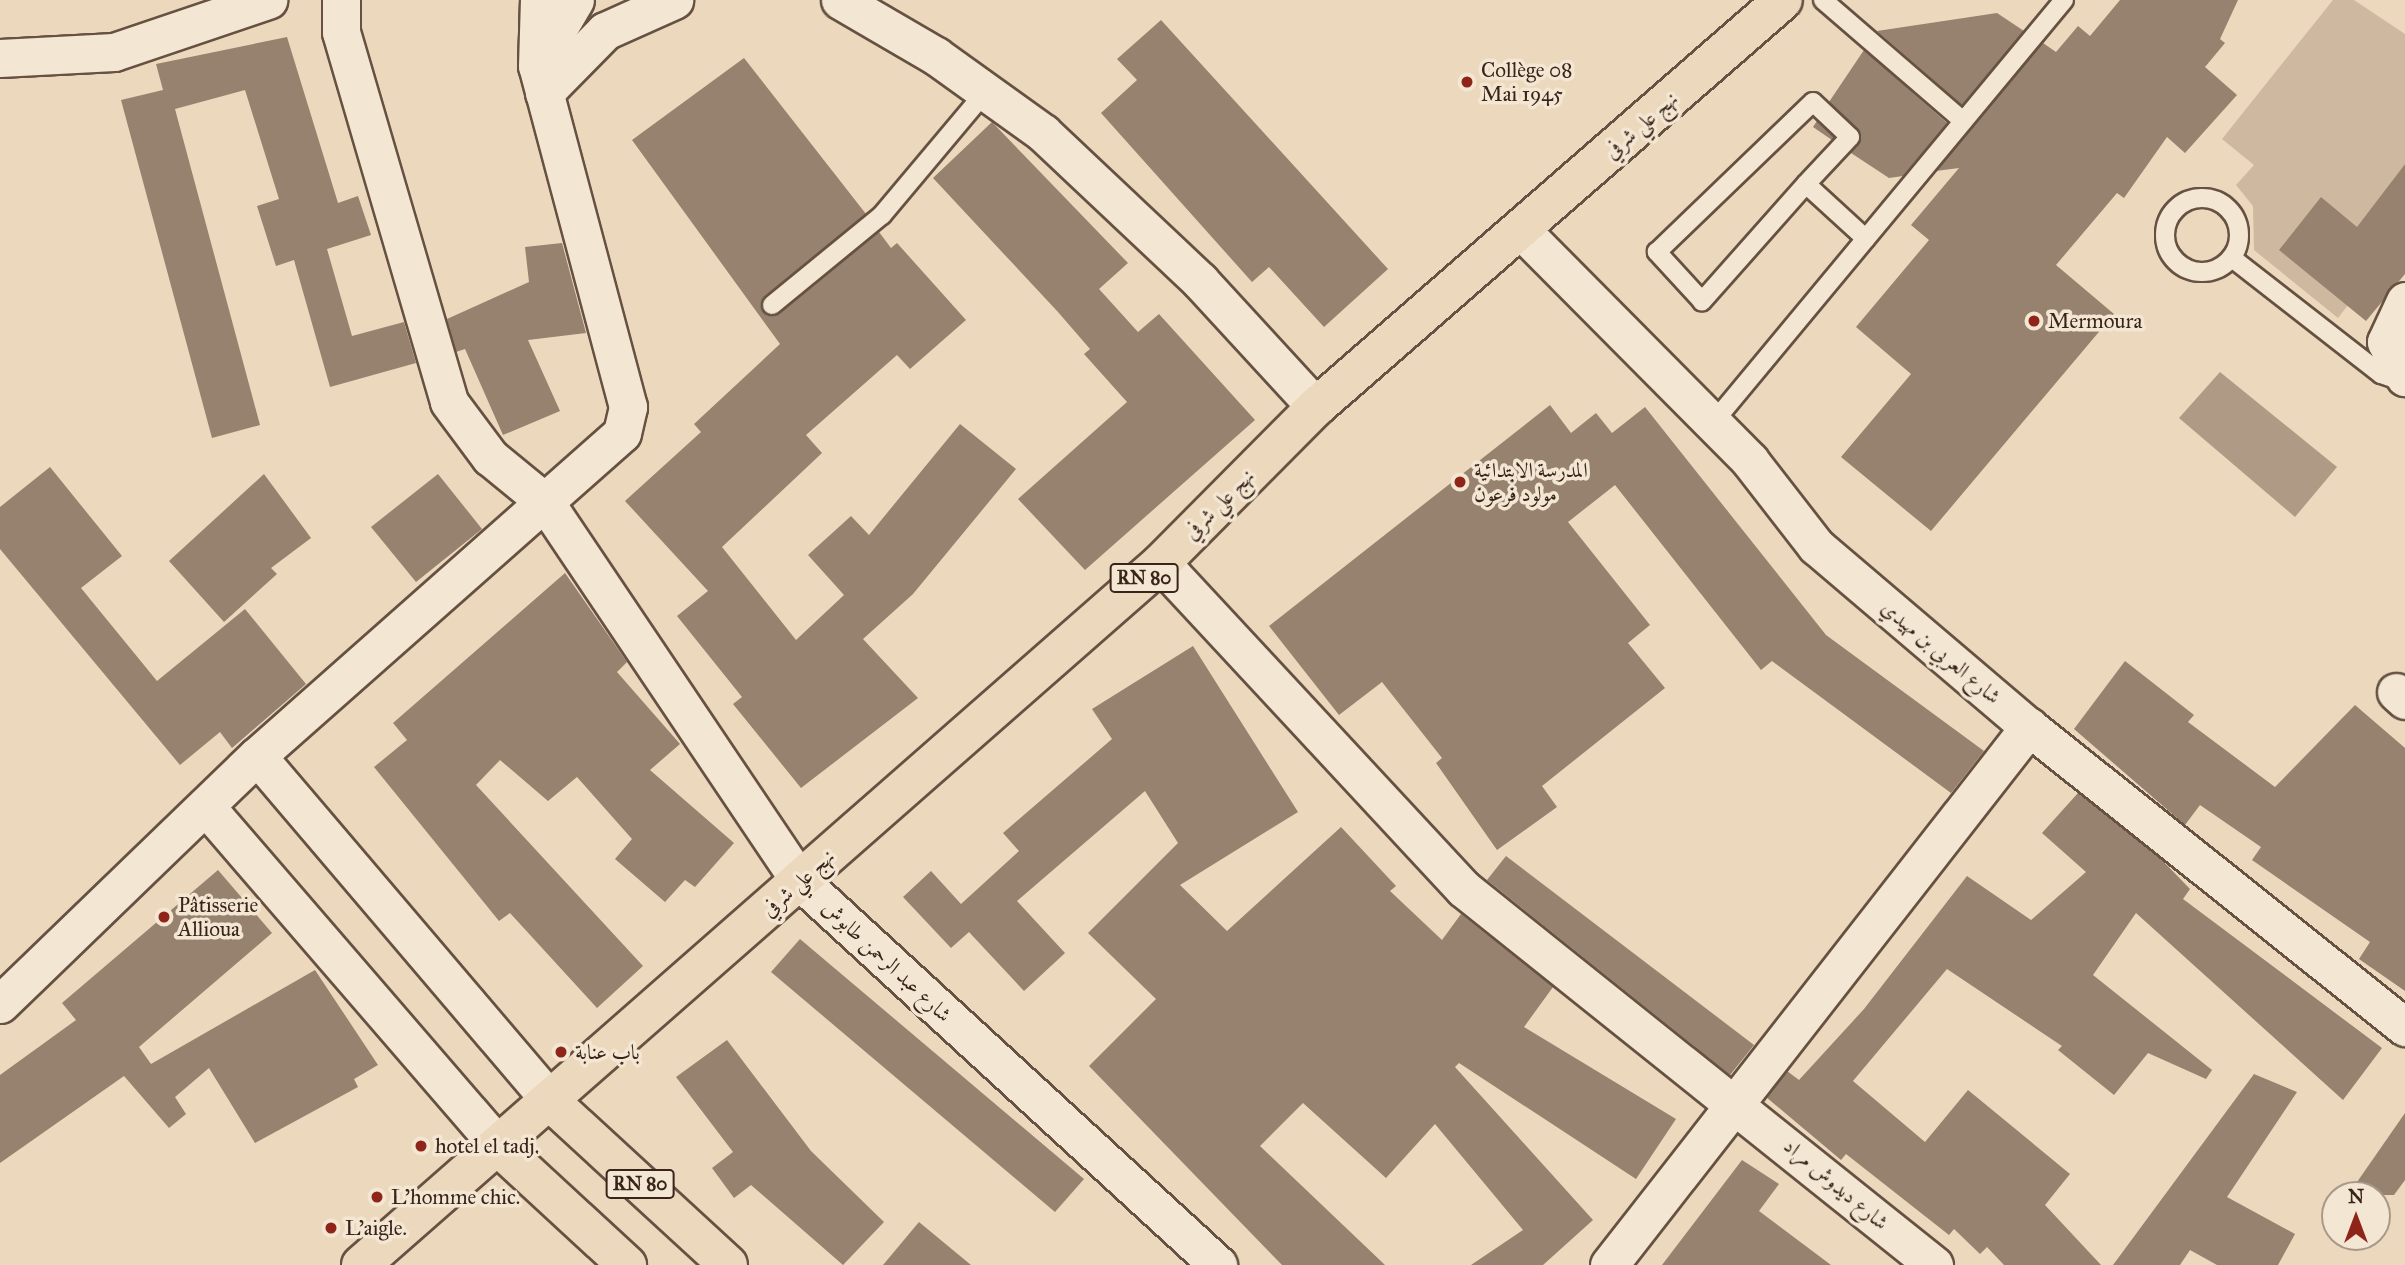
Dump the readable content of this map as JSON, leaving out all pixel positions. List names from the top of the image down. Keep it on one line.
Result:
{"streets":{"main road":["نهج علي شرفي","RN 80"],"street":["شارع العربي بن مهيدي","شارع عبد الرحمن طابوش","شارع ديدوش مراد"]},"crossings":[["نهج علي شرفي","RN 80"],["نهج علي شرفي","شارع العربي بن مهيدي"],["نهج علي شرفي","شارع عبد الرحمن طابوش"],["نهج علي شرفي","شارع ديدوش مراد"]],"places":["Collège 08 Mai 1945","Mermoura","المدرسة الابتدائية مولود فرعون","Pâtisserie Allioua","باب عنابة","hotel el tadj.","L'homme chic.","L'aigle."],"north":"top"}
